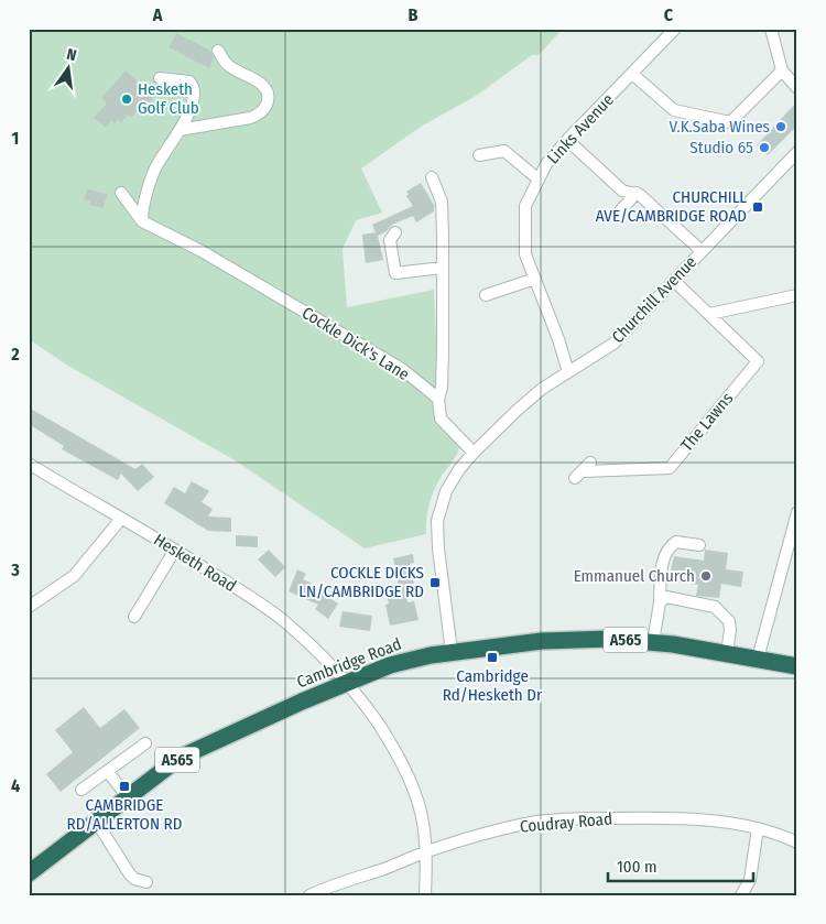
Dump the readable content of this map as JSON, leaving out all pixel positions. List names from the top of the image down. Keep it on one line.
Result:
{"streets":{"highway":["A565","Cambridge Road"],"street":["Links Avenue","Churchill Avenue","Cockle Dick's Lane","The Lawns","Hesketh Road","Coudray Road"]},"crossings":[["Links Avenue","Churchill Avenue"],["Hesketh Road","Cambridge Road"],["Hesketh Road","Coudray Road"]],"places":{"other":["Hesketh Golf Club","V.K.Saba Wines","Studio 65","Emmanuel Church"],"transit":["CHURCHILL AVE/CAMBRIDGE ROAD","COCKLE DICKS LN/CAMBRIDGE RD","Cambridge Rd/Hesketh Dr","CAMBRIDGE RD/ALLERTON RD"]},"scale_bar":"100 m","north":"top","grid":{"columns":["A","B","C"],"rows":["1","2","3","4"]}}
